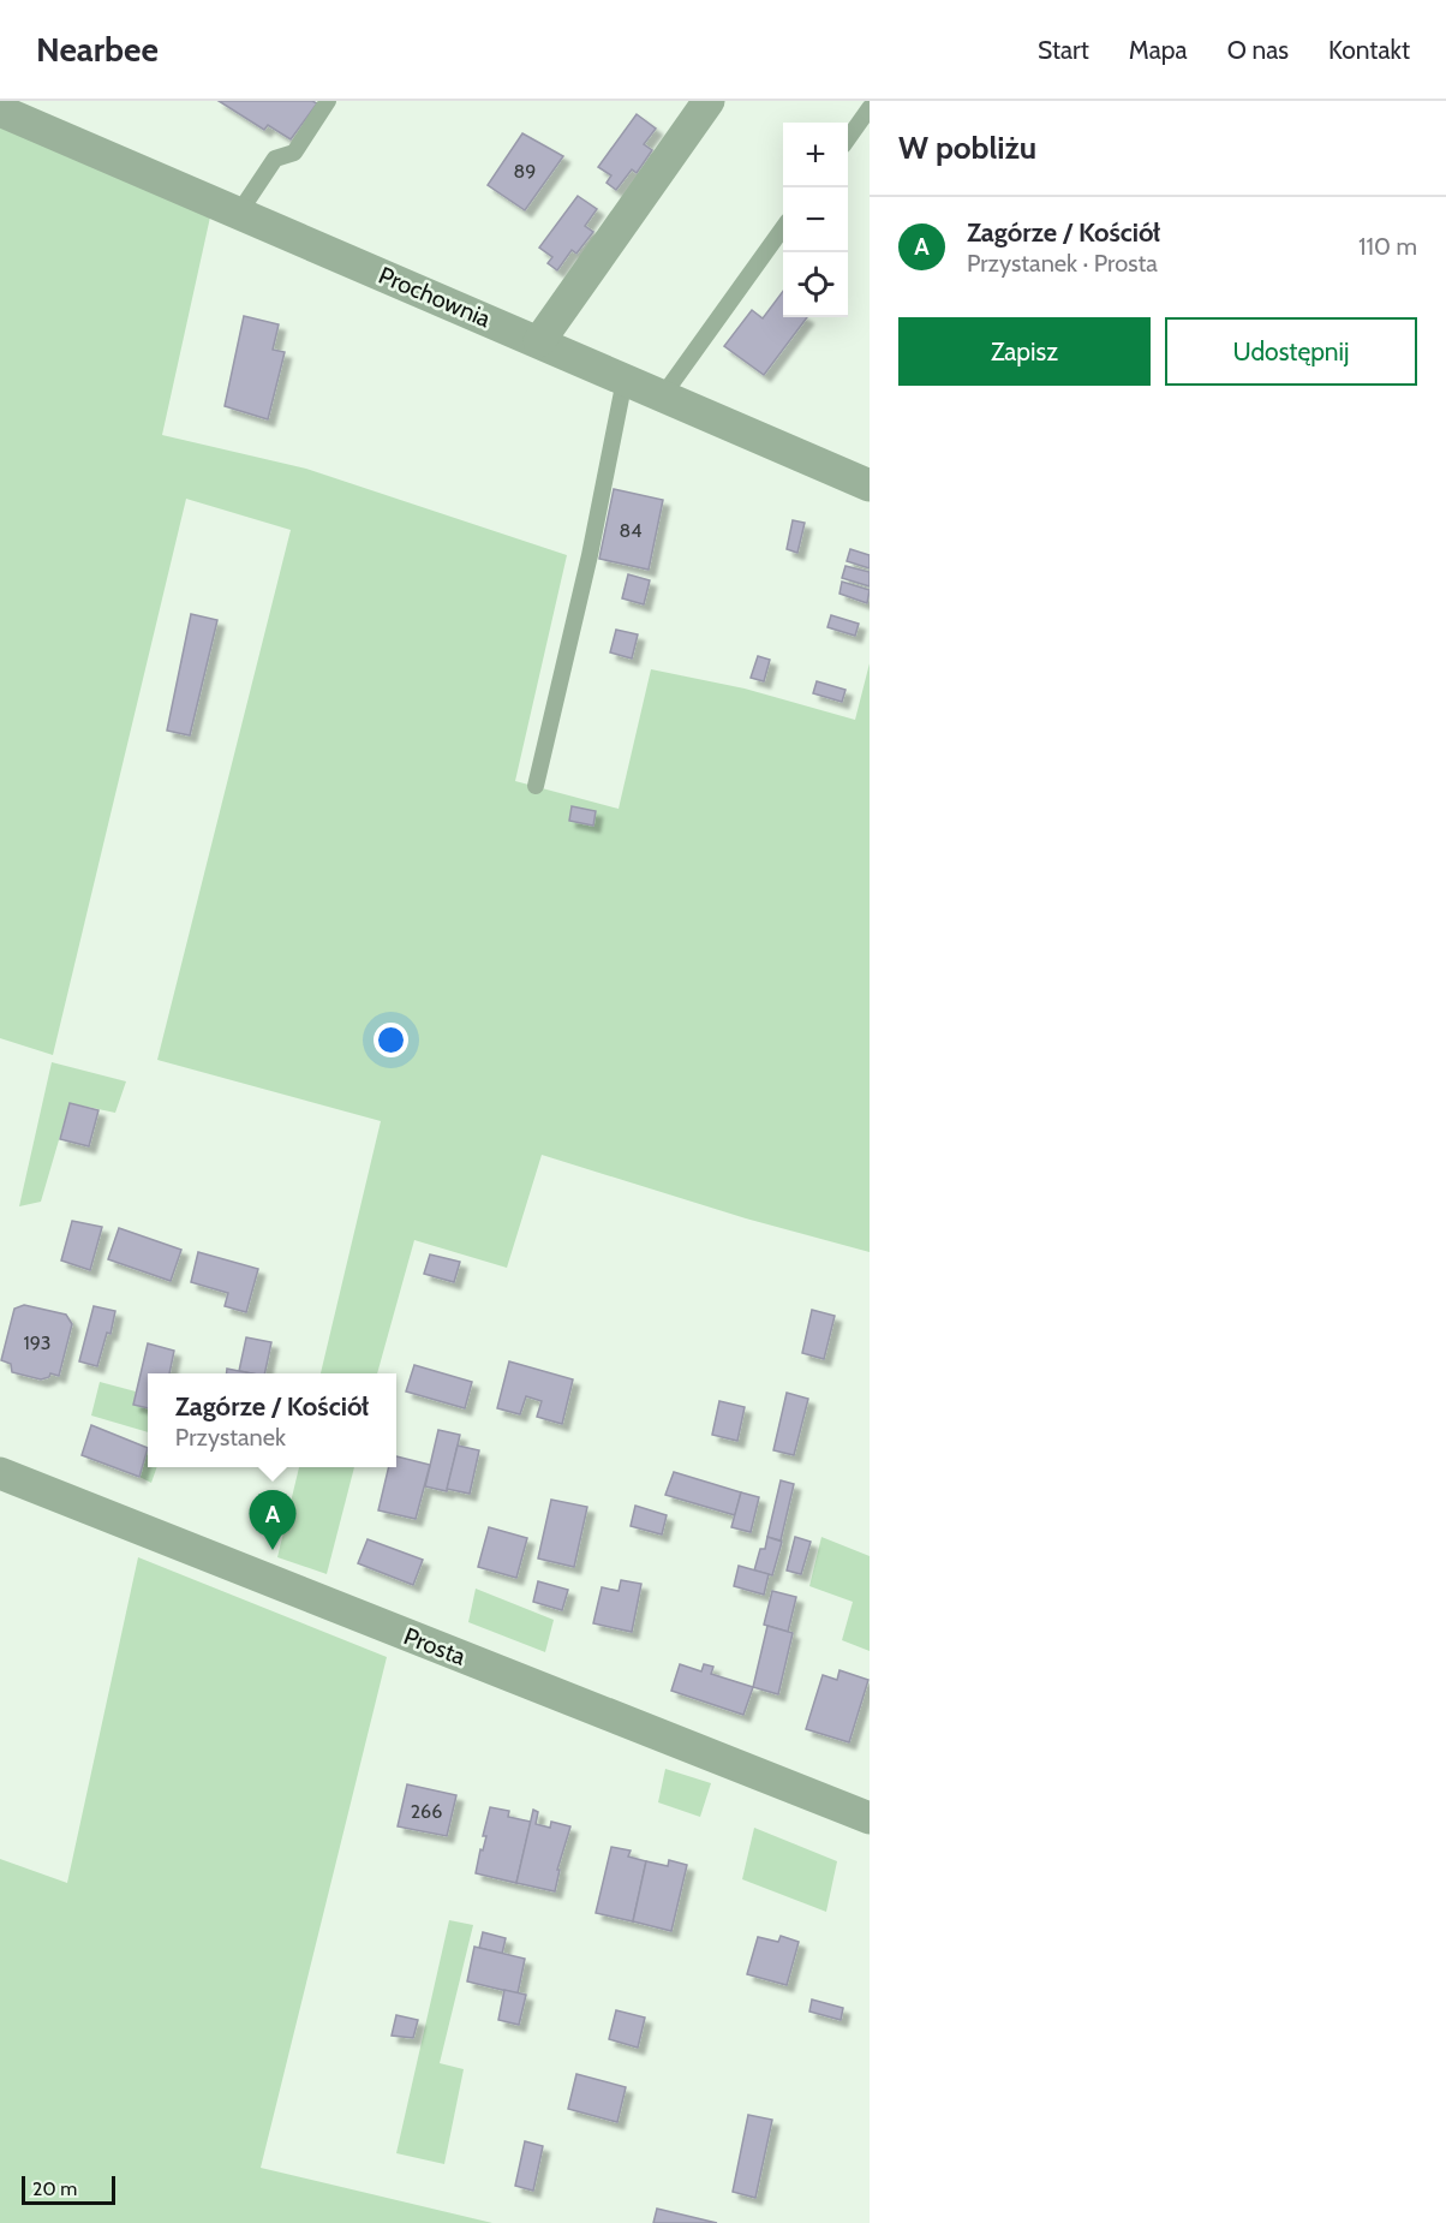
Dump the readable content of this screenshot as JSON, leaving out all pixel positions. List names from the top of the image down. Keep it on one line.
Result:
{"streets":{"street":["Prochownia","Prosta"]},"house_numbers":["89","84","193","266"],"scale_bar":"20 m","page":{"header":"Nearbee","nav":["Start","Mapa","O nas","Kontakt"],"heading":"W pobliżu","map_buttons":["+","−"],"list":[{"mark":"A","name":"Zagórze / Kościół","note":"Przystanek · Prosta","value":"110 m"}],"buttons":["Zapisz","Udostępnij"],"popup":["Zagórze / Kościół","Przystanek"],"pins":"A","scale":"20 m"}}
